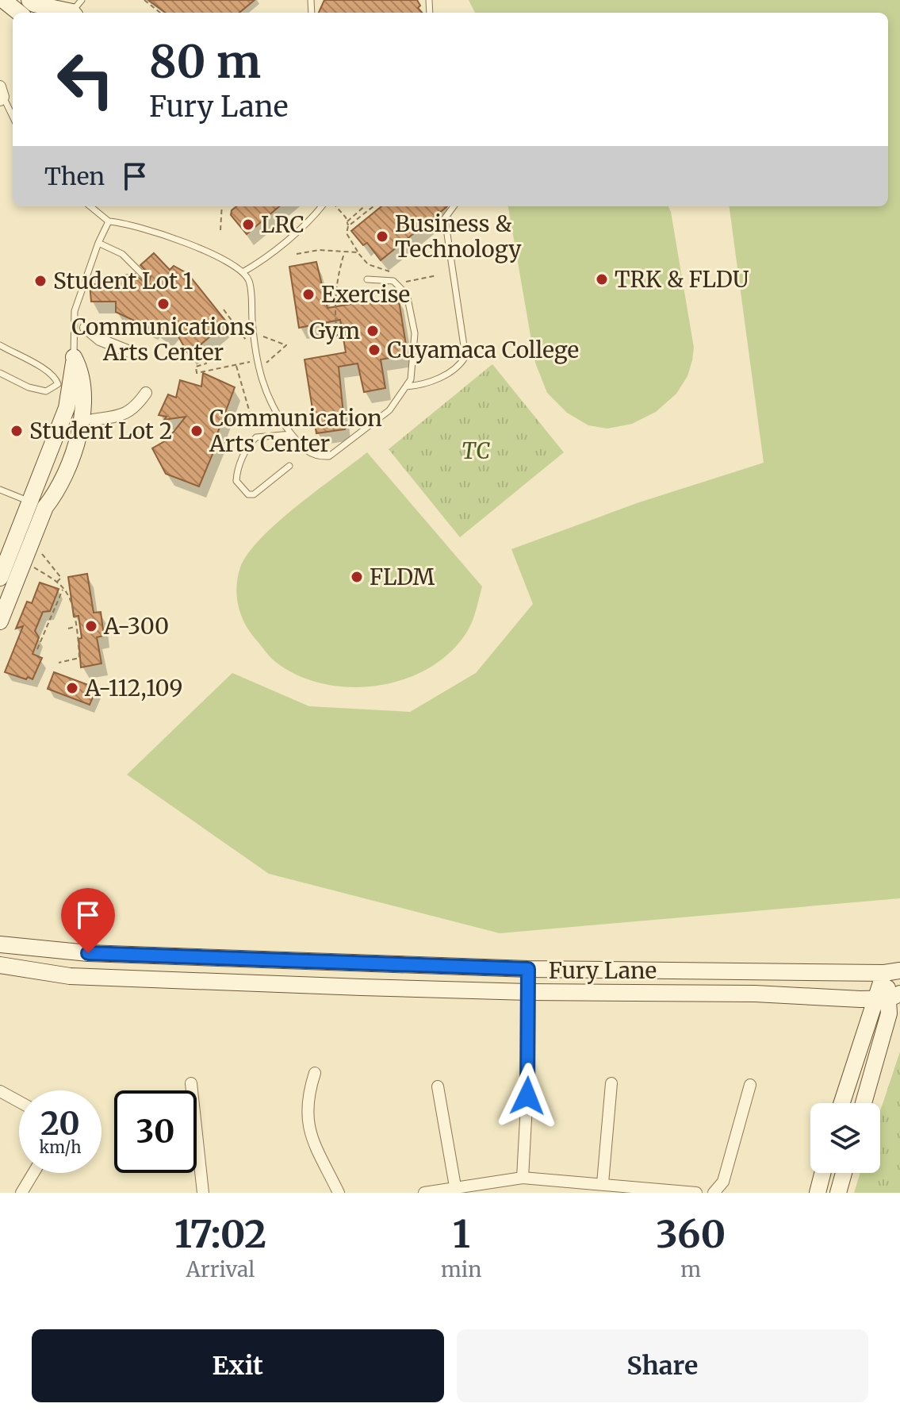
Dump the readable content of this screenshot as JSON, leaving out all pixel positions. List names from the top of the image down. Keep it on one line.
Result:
{"streets":{"main road":["Fury Lane"]},"parks":["TC"],"places":["LRC","Business & Technology","TRK & FLDU","Student Lot 1","Exercise","Communications Arts Center","Gym","Cuyamaca College","Student Lot 2","Communication Arts Center","FLDM","A-300","A-112,109"],"page":{"turn":["80 m","Fury Lane"],"then":"Then","speed":"20 km/h","limit":"30","eta":["17:02","Arrival","1","min","360","m"],"buttons":["Exit","Share"]}}
